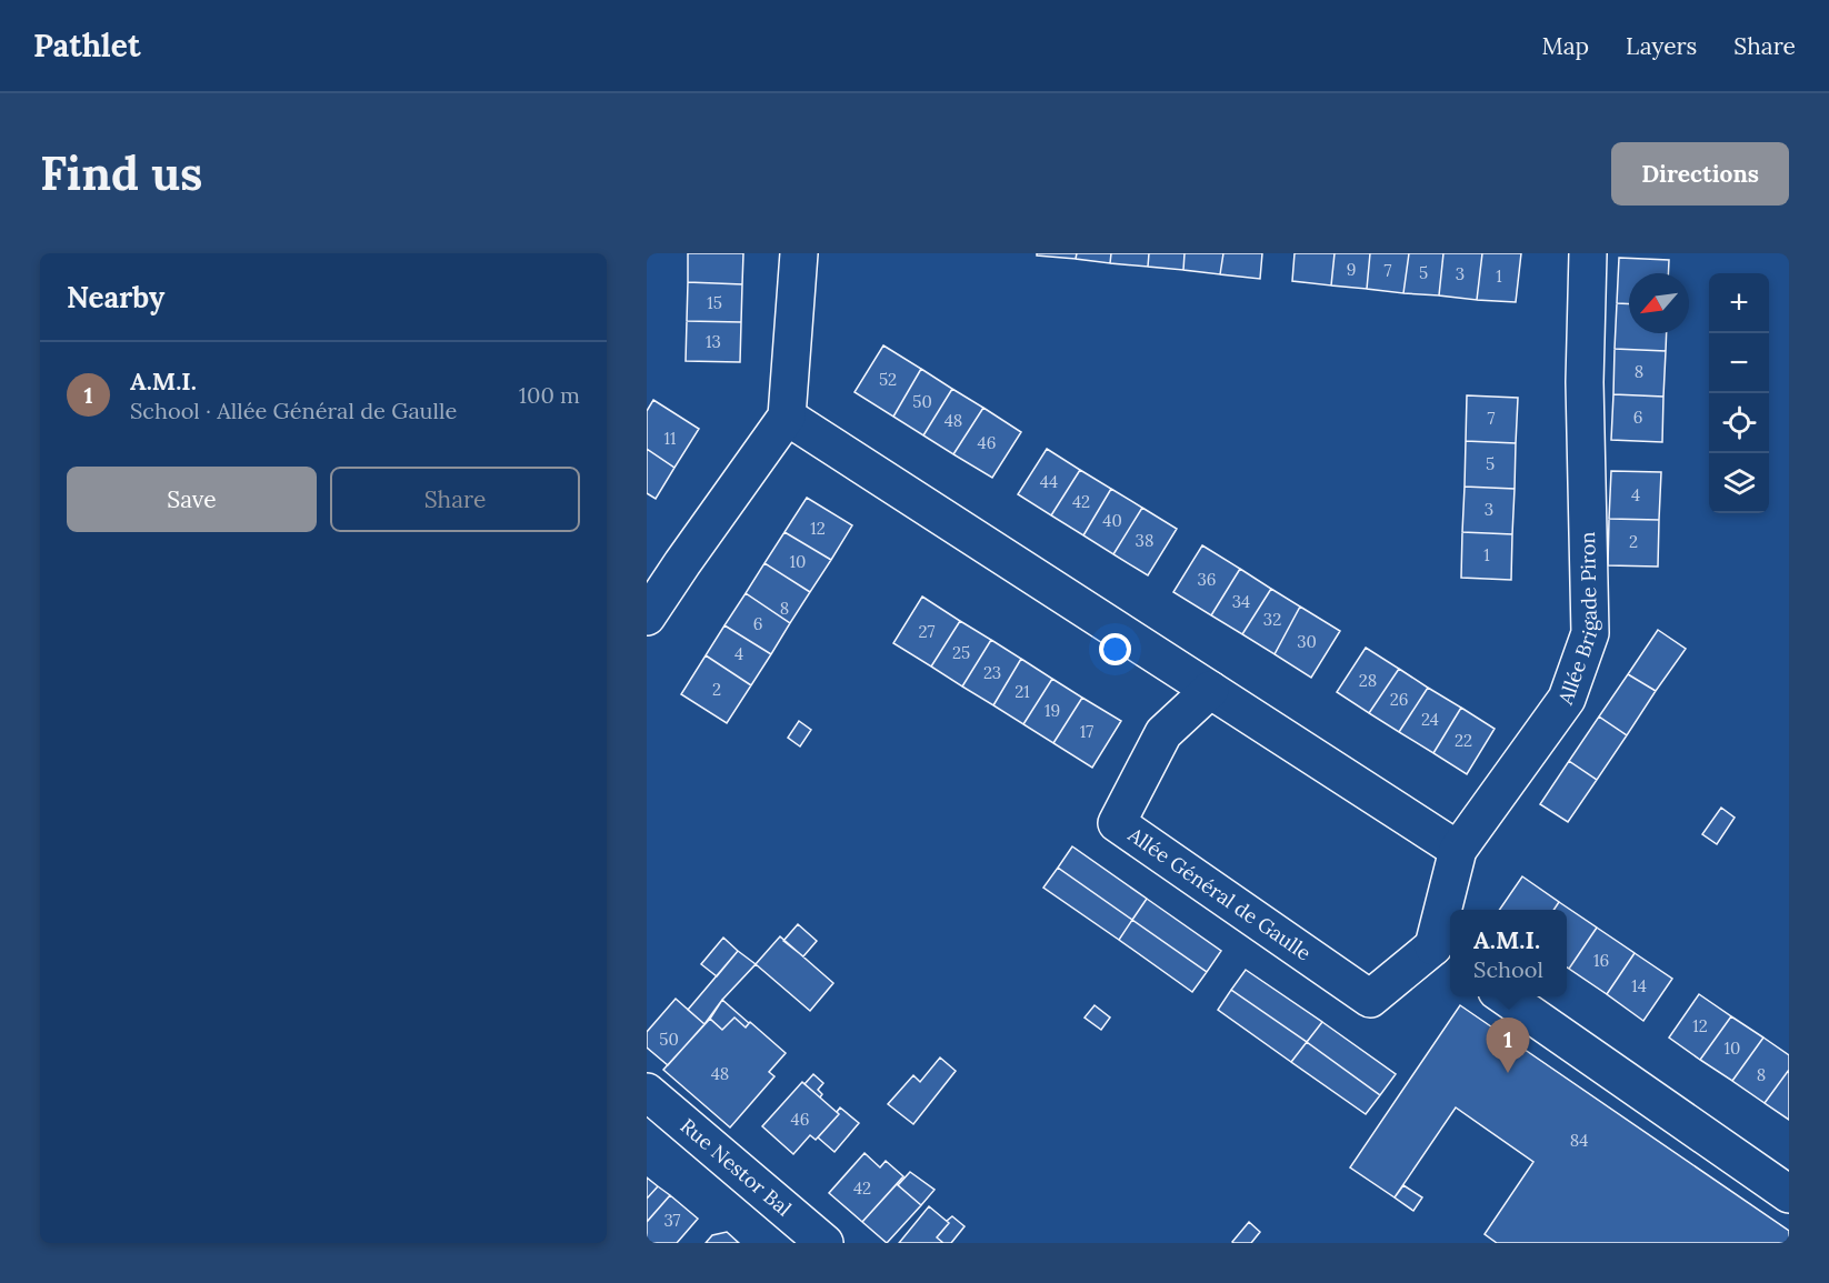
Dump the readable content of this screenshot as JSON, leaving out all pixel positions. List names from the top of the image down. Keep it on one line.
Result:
{"streets":{"street":["Allée Brigade Piron","Allée Général de Gaulle","Rue Nestor Bal"]},"crossings":[["Allée Brigade Piron","Allée Général de Gaulle"]],"house_numbers":["9","7","5","3","1","15","13","8","52","50","6","7","48","11","46","5","44","4","42","3","40","12","38","2","1","10","36","34","8","32","6","27","30","25","4","23","28","2","21","26","19","24","17","22","16","14","12","50","10","48","8","46","84","42","37"],"north":"bottom left","page":{"header":"Pathlet","nav":["Map","Layers","Share"],"buttons":["Directions",["Save","Share"]],"title":"Find us","heading":"Nearby","map_buttons":["+","−"],"list":[{"mark":"1","name":"A.M.I.","note":"School · Allée Général de Gaulle","value":"100 m"}],"popup":["A.M.I.","School"],"pins":"1"}}
